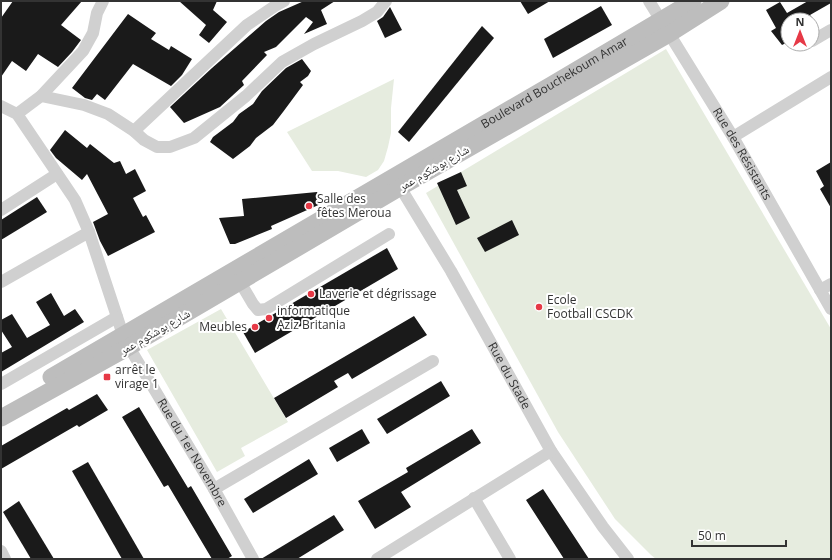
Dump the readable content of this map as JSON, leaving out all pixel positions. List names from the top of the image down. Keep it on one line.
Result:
{"streets":{"street":["Rue des Résistants","شارع بوشكوم عمر","Rue du Stade","Rue du 1er Novembre"]},"crossings":[["Rue des Résistants","شارع بوشكوم عمر"],["شارع بوشكوم عمر","Rue du Stade"],["شارع بوشكوم عمر","Rue du 1er Novembre"]],"places":{"other":["Salle des fêtes Meroua","Laverie et dégrissage","Ecole Football CSCDK","informatique Aziz Britania","Meubles"],"transit":["arrêt le virage 1"]},"scale_bar":"50 m","north":"top"}
